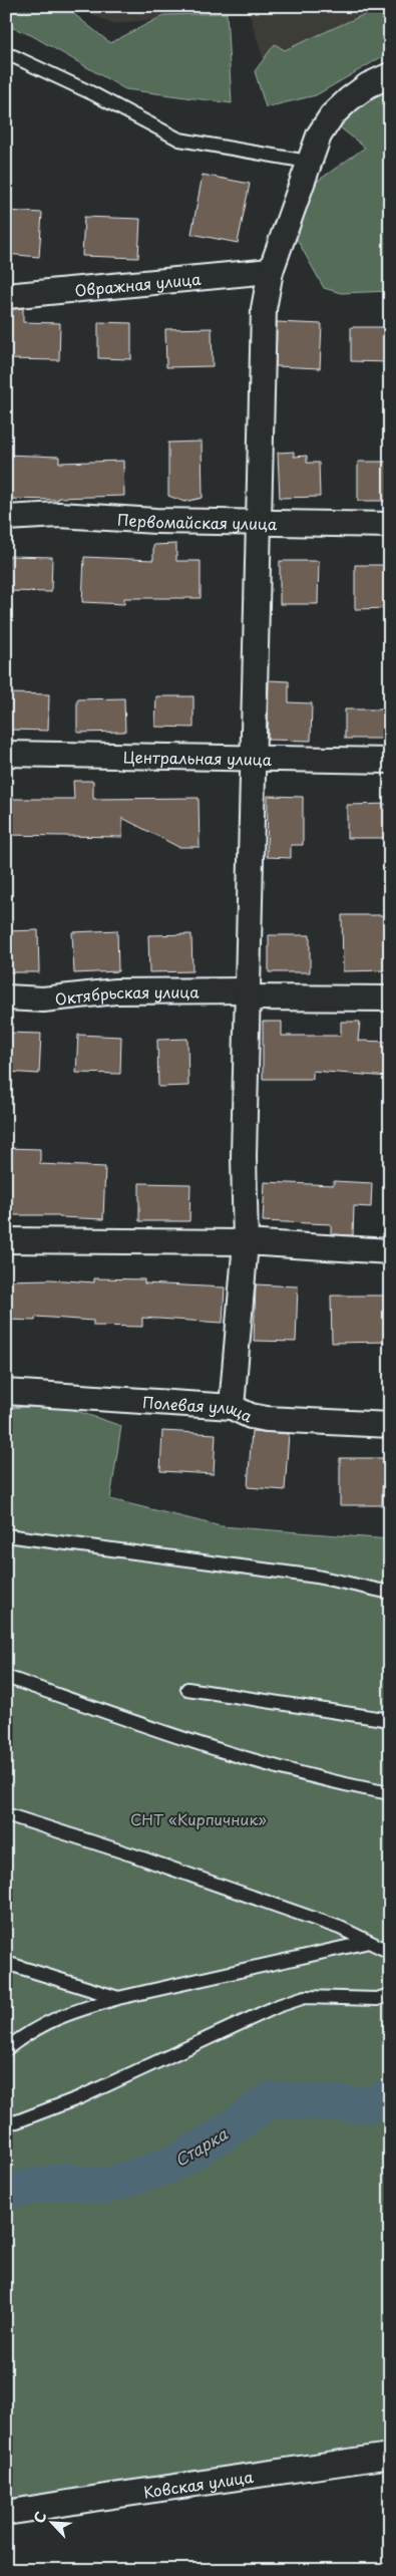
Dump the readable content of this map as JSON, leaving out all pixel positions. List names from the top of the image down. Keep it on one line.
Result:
{"streets":{"street":["Овражная улица","Первомайская улица","Центральная улица","Октябрьская улица","Полевая улица","Ковская улица"]},"water":["Старка"],"parks":["СНТ «Кирпичник»"],"north":"top left"}
